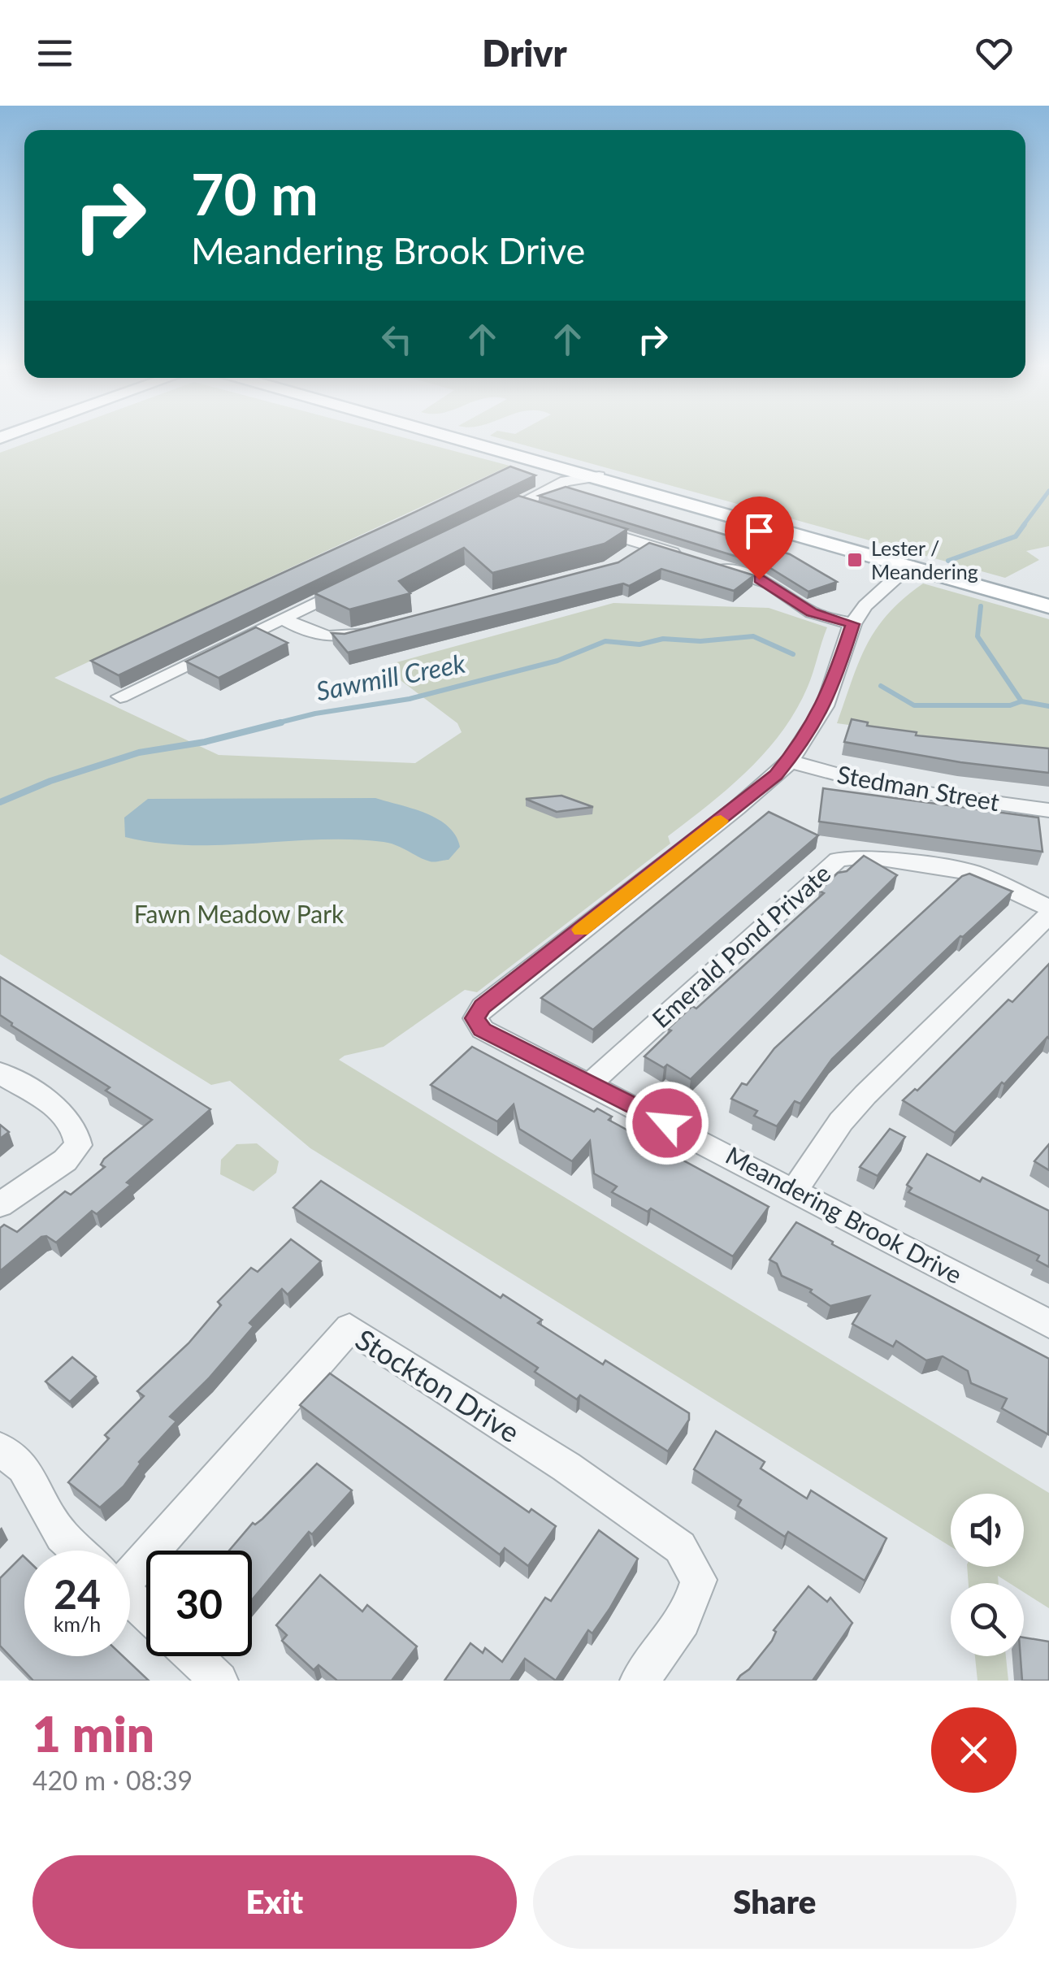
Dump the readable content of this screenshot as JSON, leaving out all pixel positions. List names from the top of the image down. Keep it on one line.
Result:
{"streets":{"street":["Stedman Street","Emerald Pond Private","Meandering Brook Drive","Stockton Drive"]},"crossings":[["Stedman Street","Meandering Brook Drive"],["Emerald Pond Private","Meandering Brook Drive"]],"water":["Sawmill Creek"],"parks":["Fawn Meadow Park"],"places":{"transit":["Lester / Meandering"]},"page":{"header":"Drivr","turn":["70 m","Meandering Brook Drive"],"speed":"24 km/h","limit":"30","heading":["1 min","420 m · 08:39"],"buttons":["Exit","Share"]}}
